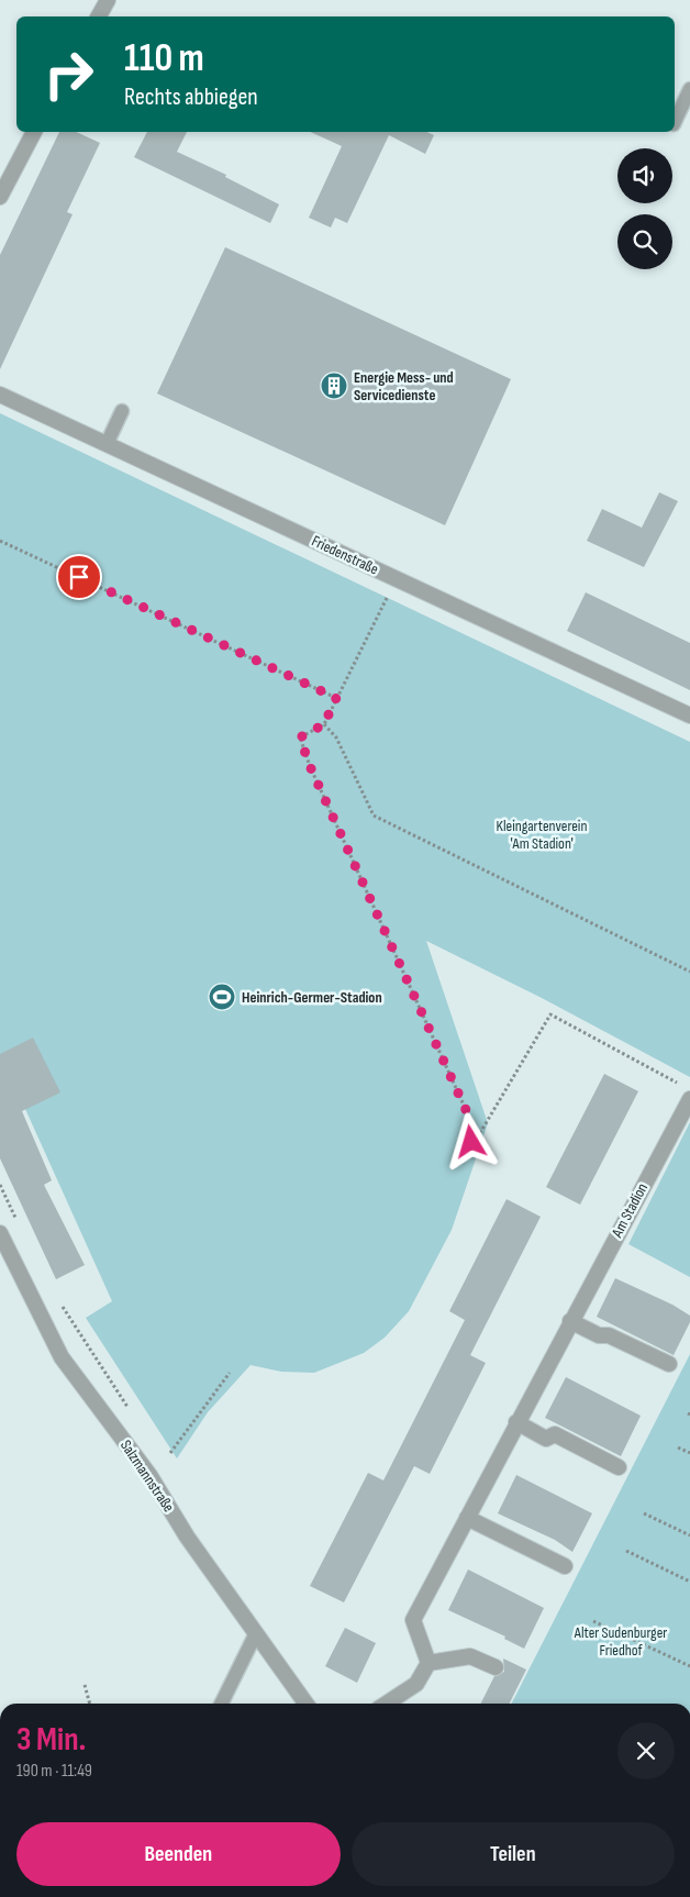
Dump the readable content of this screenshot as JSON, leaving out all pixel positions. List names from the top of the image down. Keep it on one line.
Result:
{"streets":{"street":["Friedenstraße","Am Stadion","Salzmannstraße"]},"parks":["Kleingartenverein 'Am Stadion'","Alter Sudenburger Friedhof"],"places":{"building":["Energie Mess- und Servicedienste"],"sports":["Heinrich-Germer-Stadion"]},"page":{"turn":["110 m","Rechts abbiegen"],"heading":["3 Min.","190 m · 11:49"],"buttons":["Beenden","Teilen"]}}
